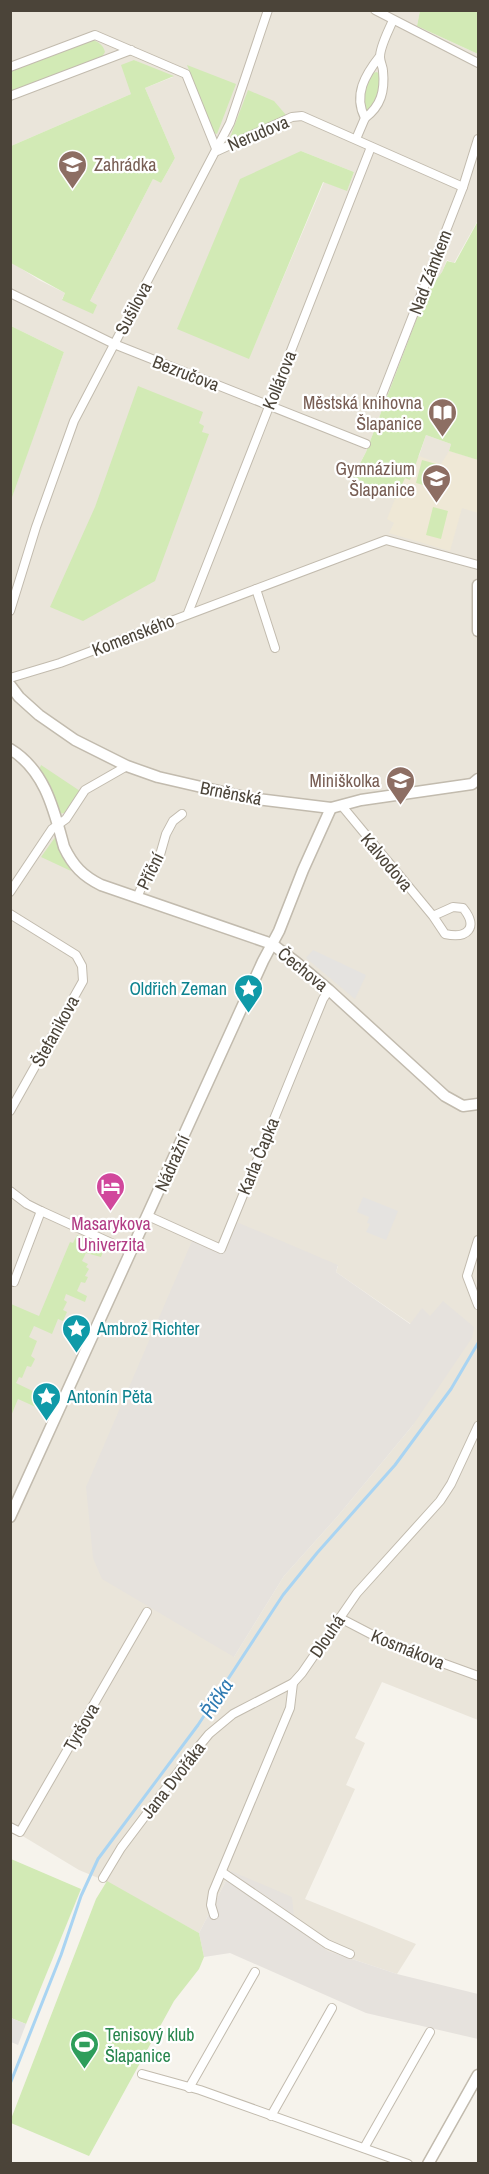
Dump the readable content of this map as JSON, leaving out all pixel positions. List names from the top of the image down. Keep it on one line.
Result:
{"streets":{"street":["Nerudova","Nad Zámkem","Sušilova","Bezručova","Kollárova","Komenského","Brněnská","Kalvodova","Příční","Čechova","Štefanikova","Karla Čapka","Nádražní","Dlouhá","Kosmákova","Tyršova","Jana Dvořáka"]},"crossings":[["Nerudova","Nad Zámkem"],["Nerudova","Sušilova"],["Nerudova","Kollárova"],["Sušilova","Bezručova"],["Bezručova","Kollárova"],["Kollárova","Komenského"],["Brněnská","Kalvodova"],["Brněnská","Nádražní"],["Kalvodova","Nádražní"],["Příční","Čechova"],["Čechova","Karla Čapka"],["Čechova","Nádražní"],["Karla Čapka","Nádražní"],["Dlouhá","Kosmákova"],["Dlouhá","Jana Dvořáka"]],"water":["Říčka"],"places":{"school or university":["Zahrádka","Gymnázium Šlapanice","Miniškolka"],"library":["Městská knihovna Šlapanice"],"place":["Oldřich Zeman","Ambrož Richter","Antonín Pěta"],"hotel":["Masarykova Univerzita"],"sports":["Tenisový klub Šlapanice"]}}
